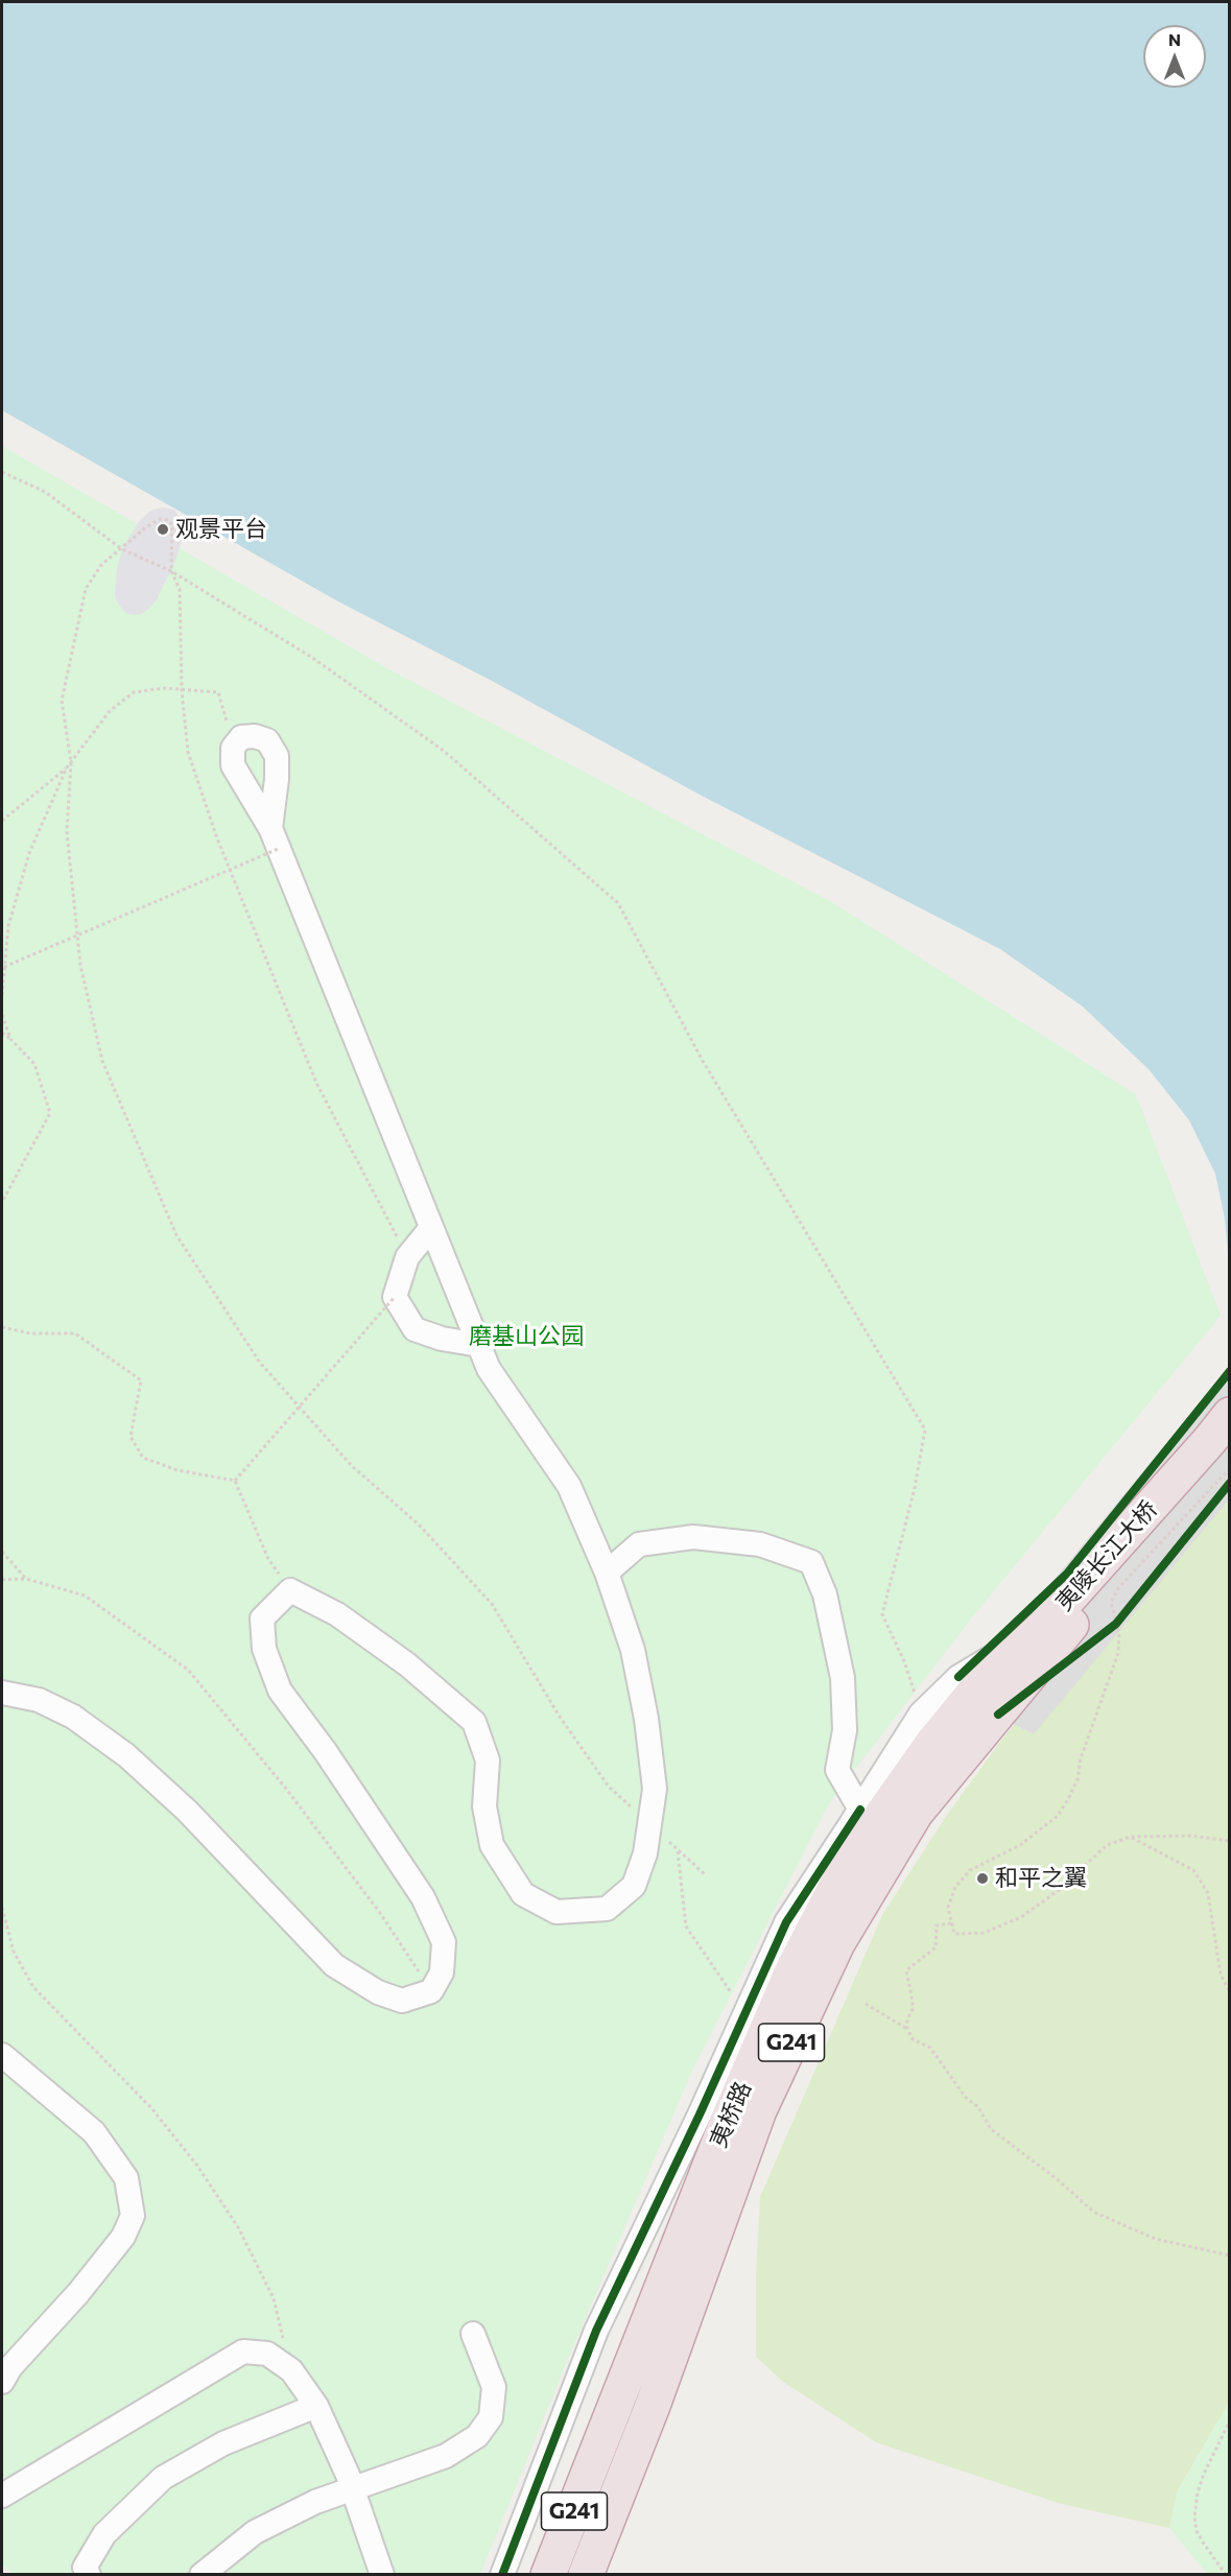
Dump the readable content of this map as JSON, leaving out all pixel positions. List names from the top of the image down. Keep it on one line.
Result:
{"streets":{"highway":["夷陵长江大桥","G241","夷桥路"]},"crossings":[["夷陵长江大桥","夷桥路"]],"parks":["磨基山公园"],"places":["观景平台","和平之翼"],"north":"top"}
